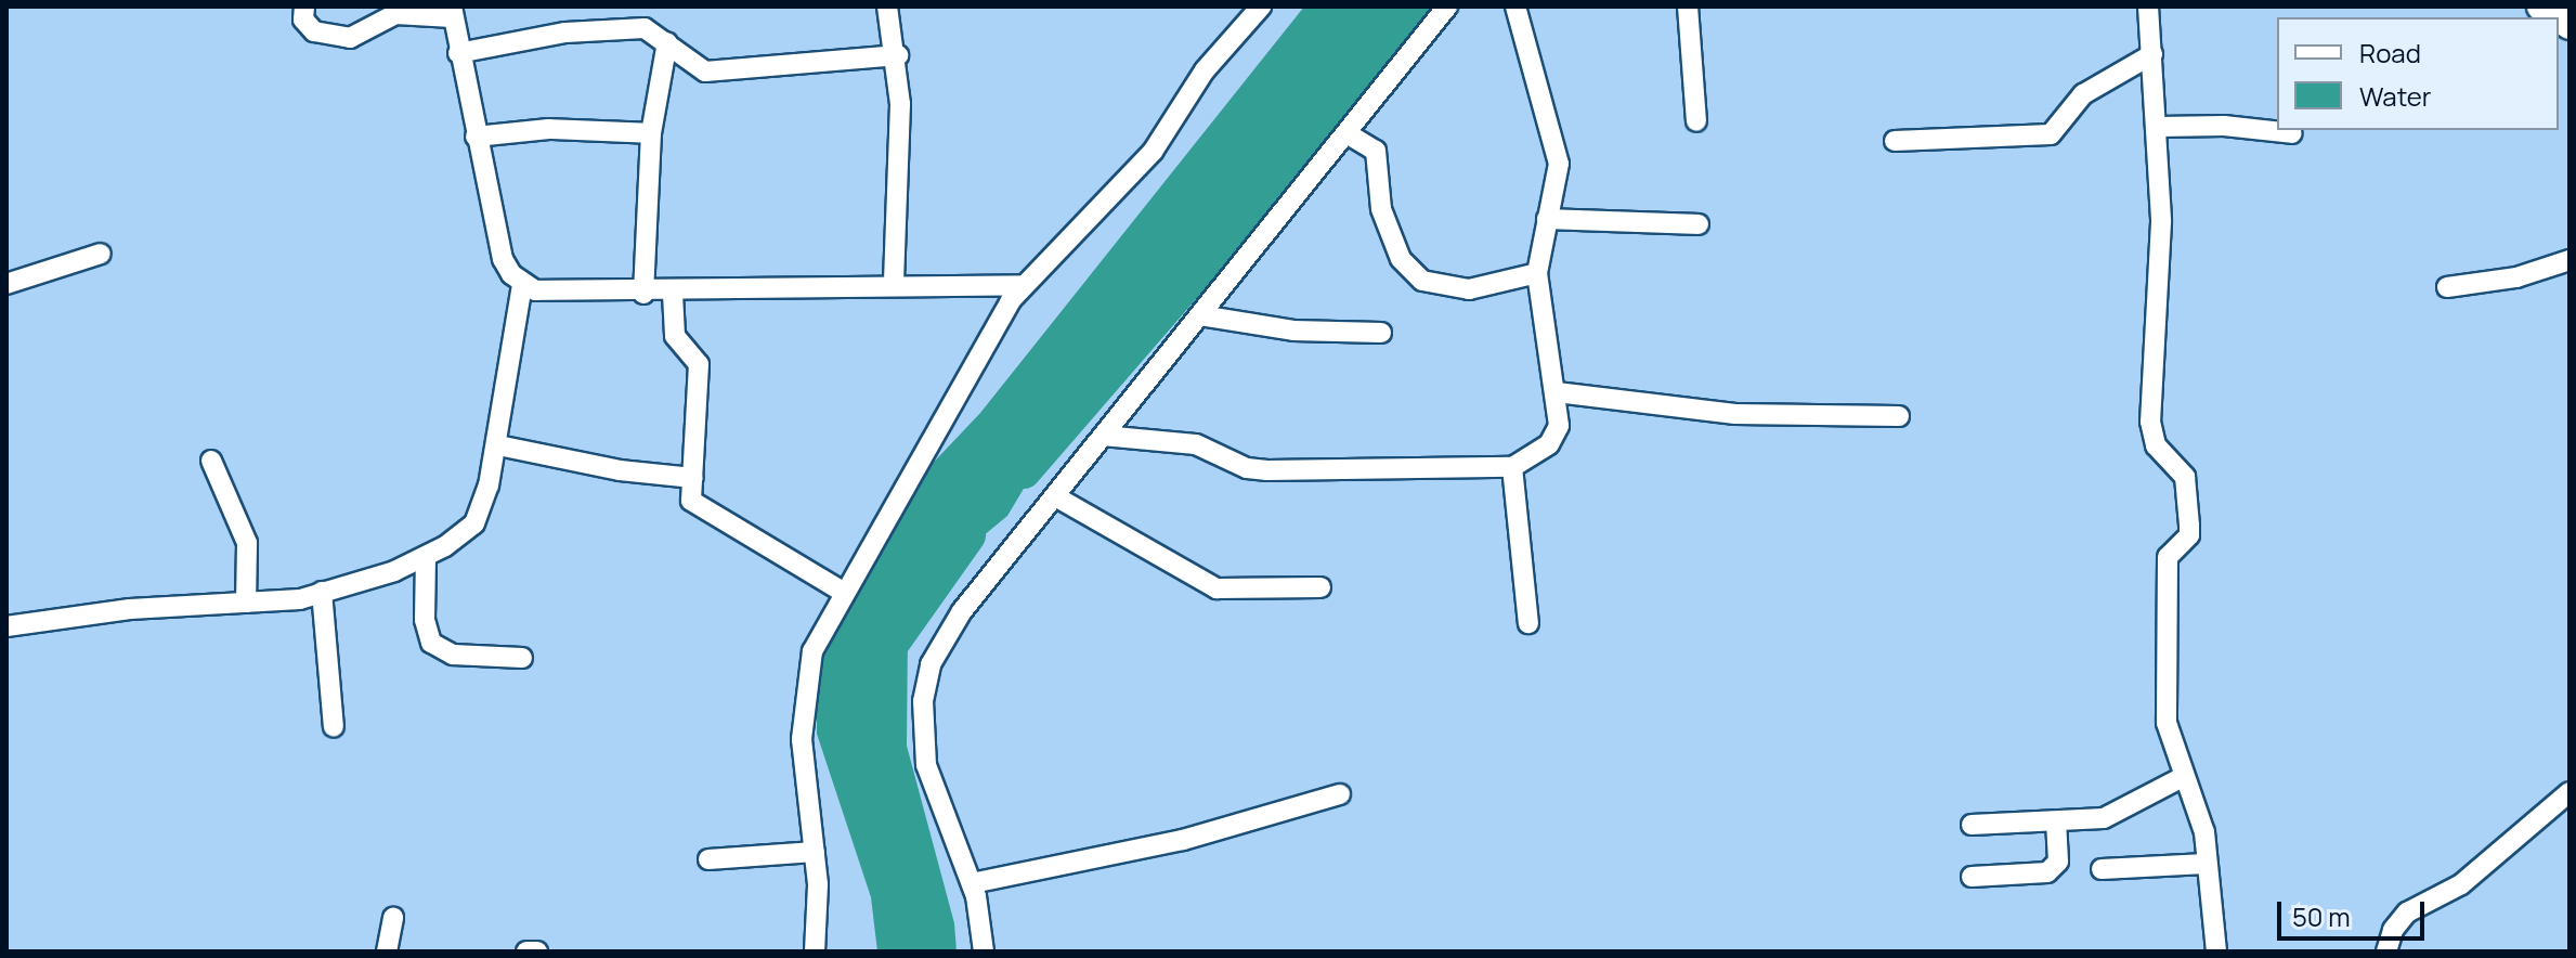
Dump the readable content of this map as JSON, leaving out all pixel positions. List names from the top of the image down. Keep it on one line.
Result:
{"legend":["Road","Water"],"scale_bar":"50 m"}
